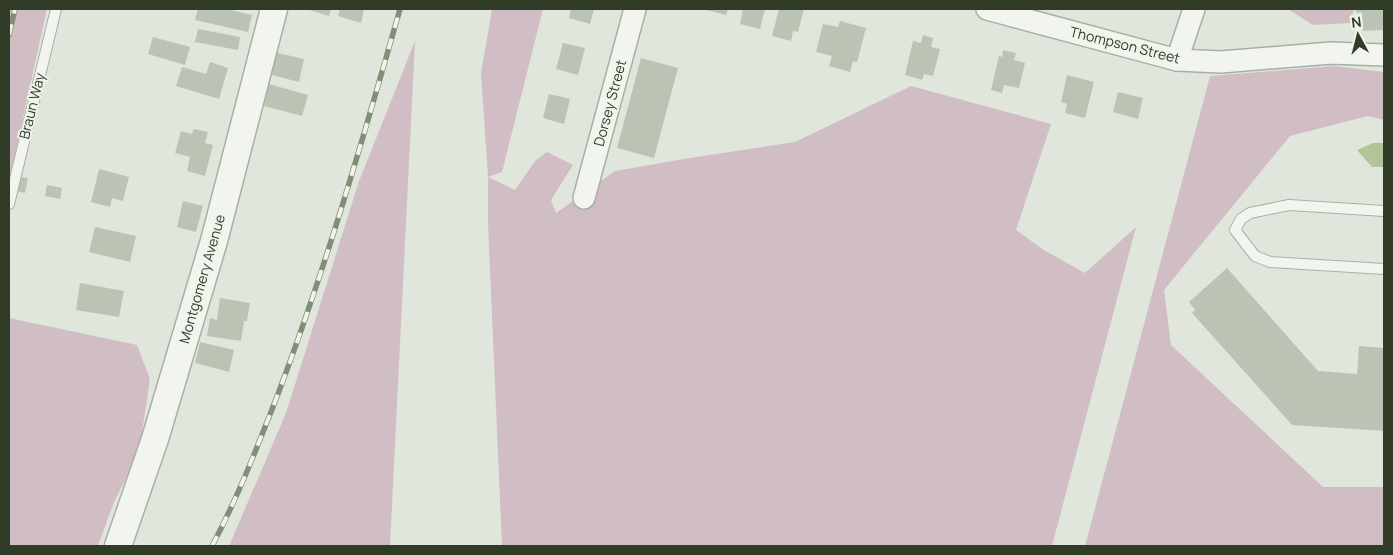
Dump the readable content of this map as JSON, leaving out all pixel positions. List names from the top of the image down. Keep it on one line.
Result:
{"streets":{"street":["Thompson Street","Dorsey Street","Montgomery Avenue"],"lane":["Braun Way"]},"north":"top"}
